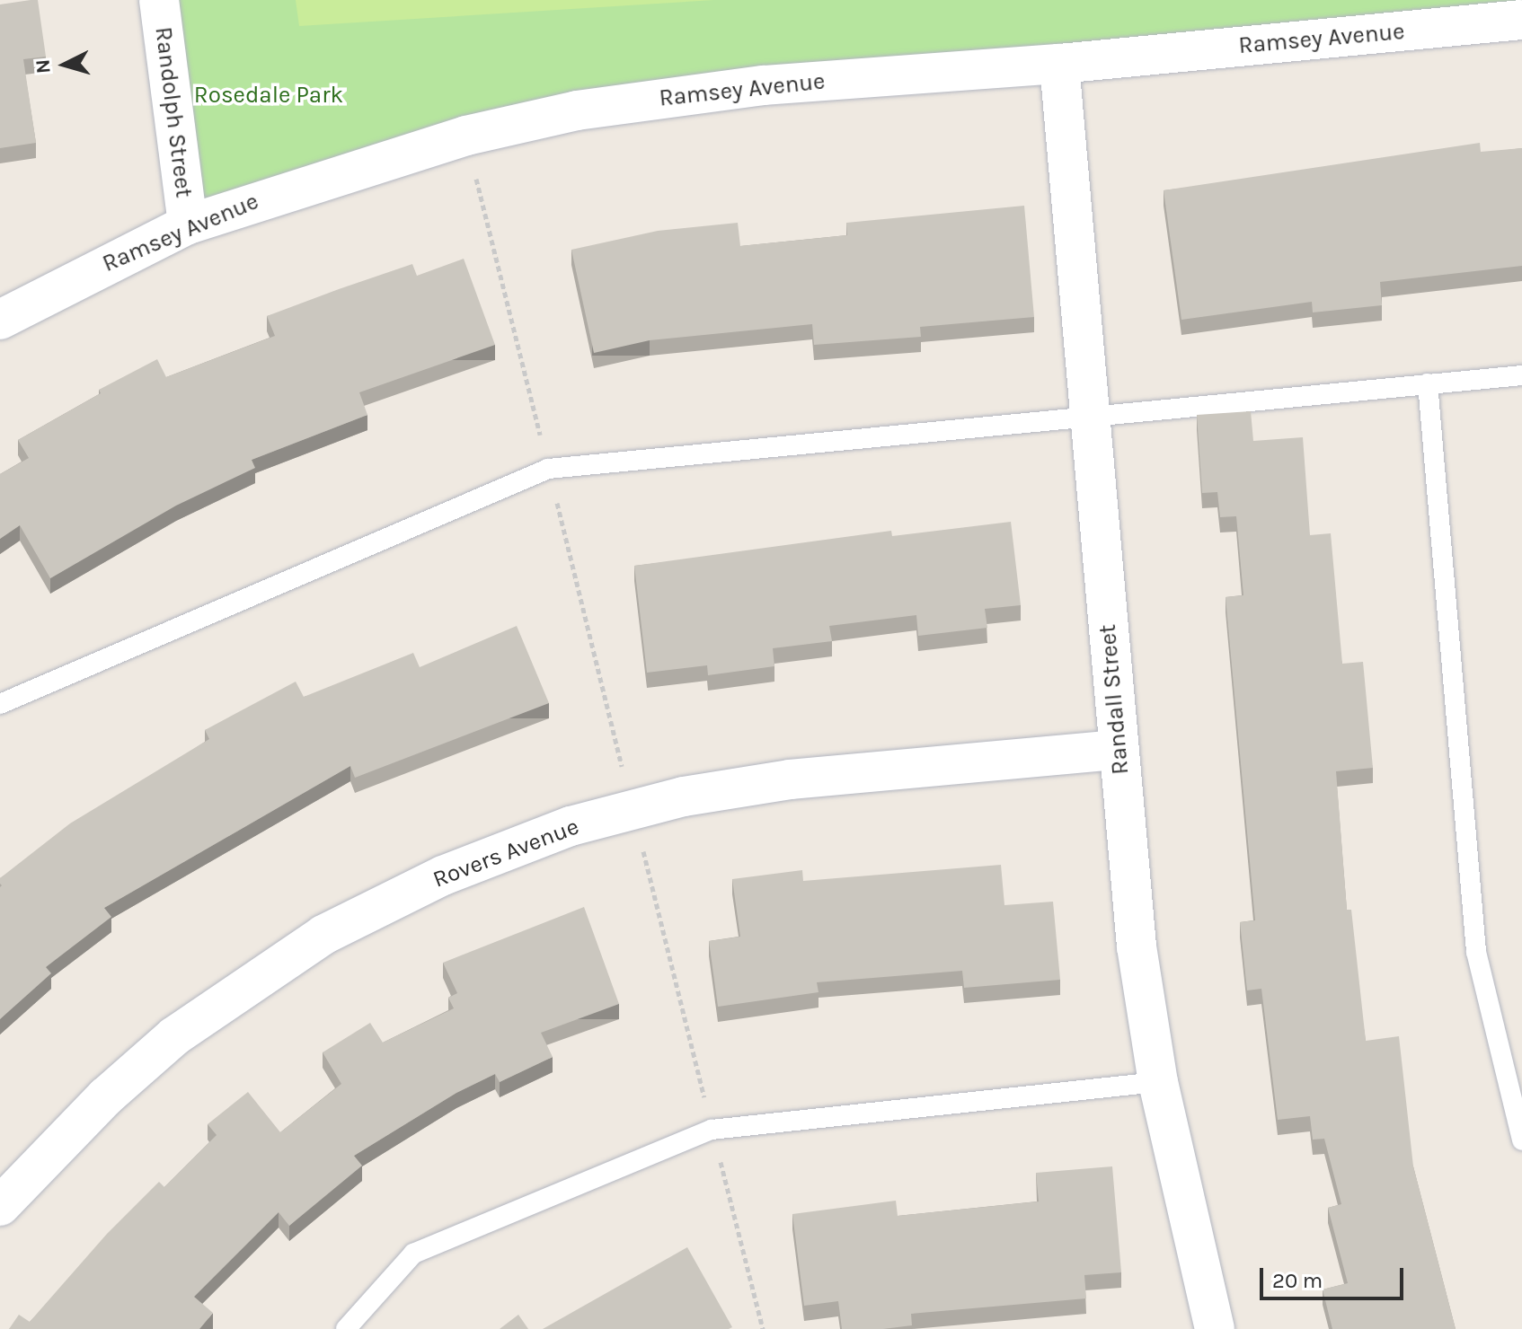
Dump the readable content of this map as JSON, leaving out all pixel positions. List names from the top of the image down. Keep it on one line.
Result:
{"streets":{"street":["Ramsey Avenue","Randolph Street","Randall Street","Rovers Avenue"]},"crossings":[["Ramsey Avenue","Randolph Street"],["Ramsey Avenue","Randall Street"],["Randall Street","Rovers Avenue"]],"parks":["Rosedale Park"],"scale_bar":"20 m","north":"left"}
